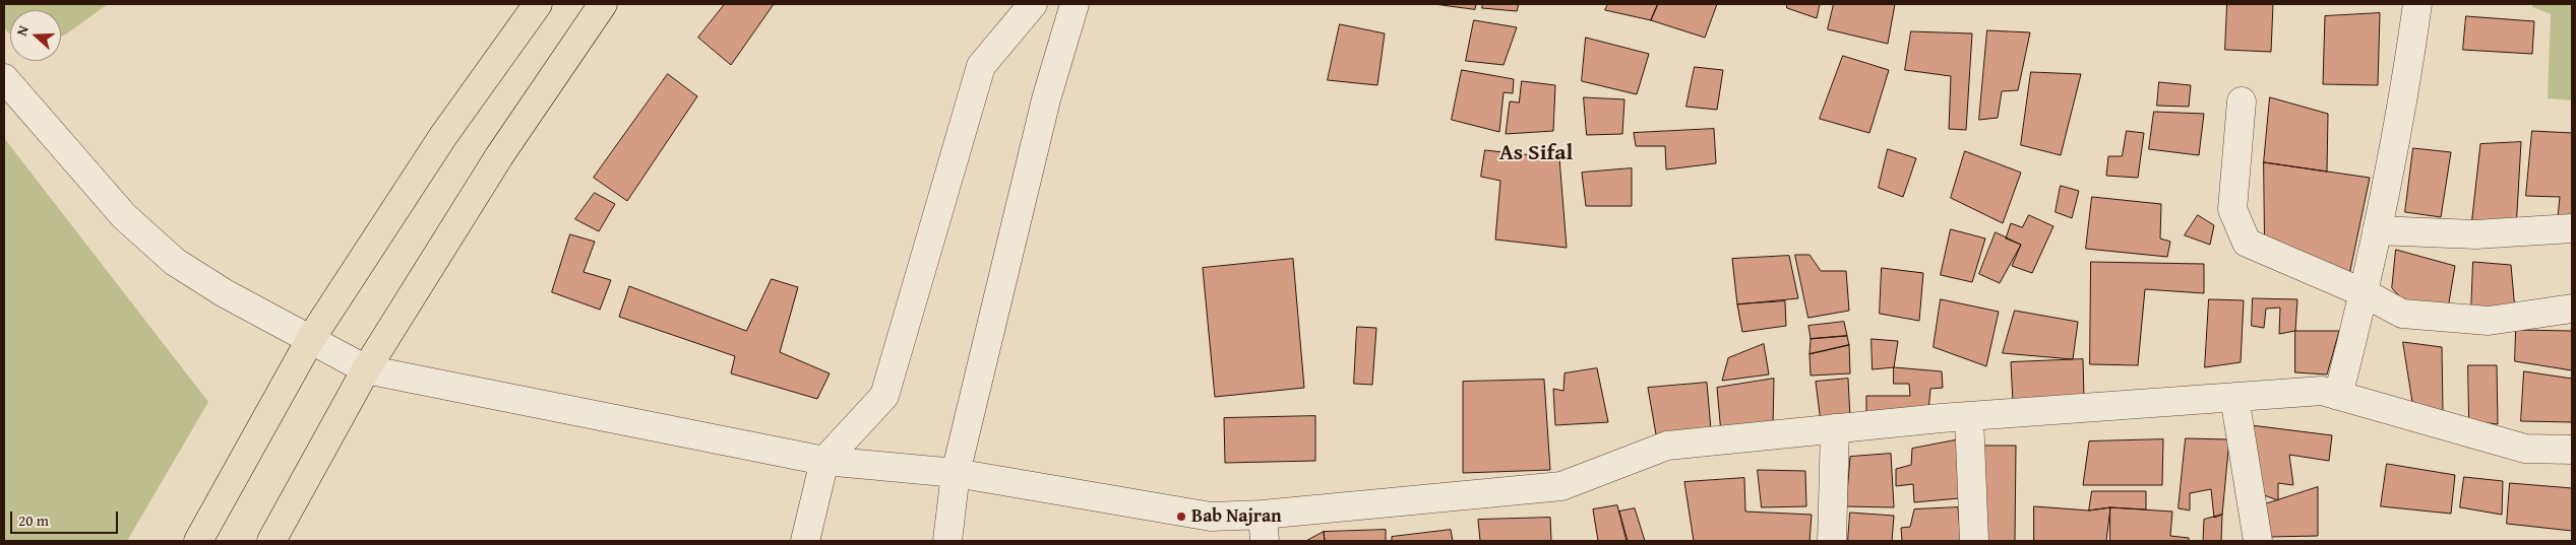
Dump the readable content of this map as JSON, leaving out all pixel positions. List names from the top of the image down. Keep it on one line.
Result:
{"districts":["As Sifal"],"places":["Bab Najran"],"scale_bar":"20 m","north":"left"}
